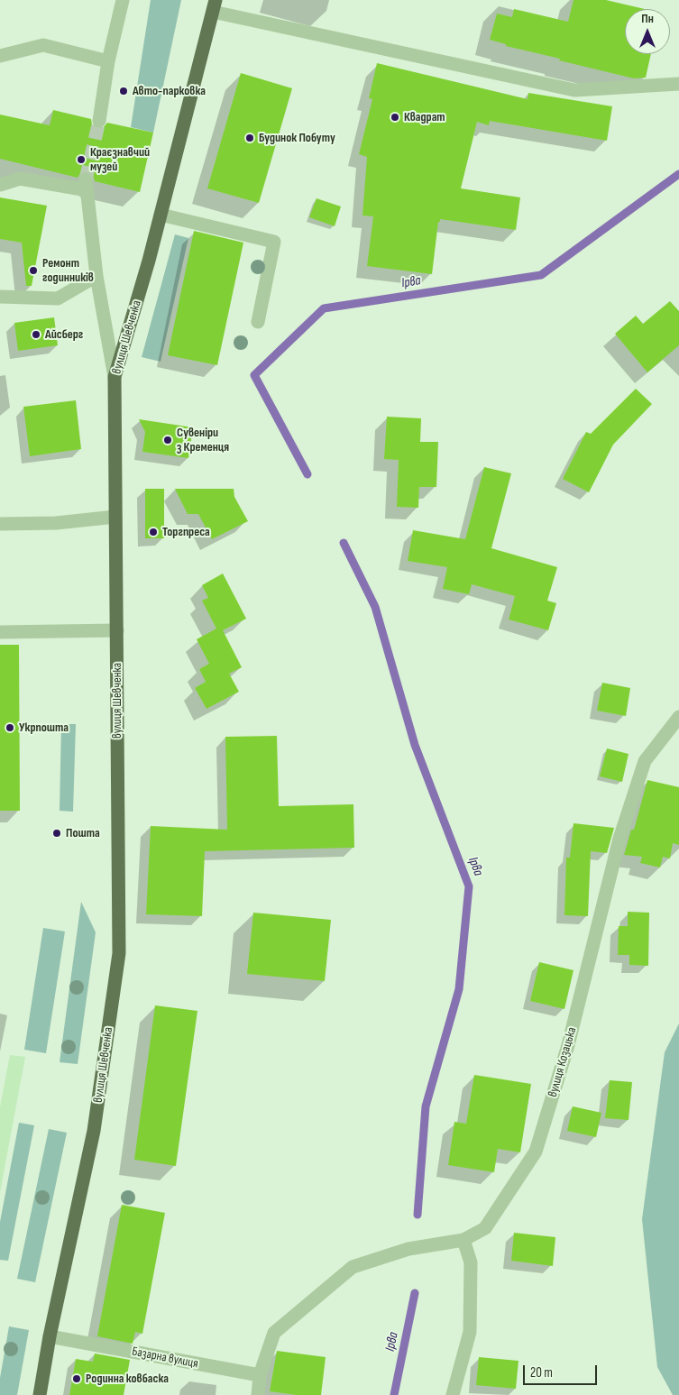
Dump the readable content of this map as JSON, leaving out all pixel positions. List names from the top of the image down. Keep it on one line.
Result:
{"streets":{"main road":["вулиця Шевченка"],"street":["вулиця Козацька","Базарна вулиця"]},"crossings":[["вулиця Шевченка","Базарна вулиця"],["вулиця Козацька","Базарна вулиця"]],"water":["Ірва"],"places":["Авто-парковка","Квадрат","Будинок Побуту","Краєзнавчий музей","Ремонт годинників","Айсберг","Сувеніри з Кременця","Торгпреса","Укрпошта","Пошта","Родинна ковбаска"],"scale_bar":"20 m","north":"top"}
